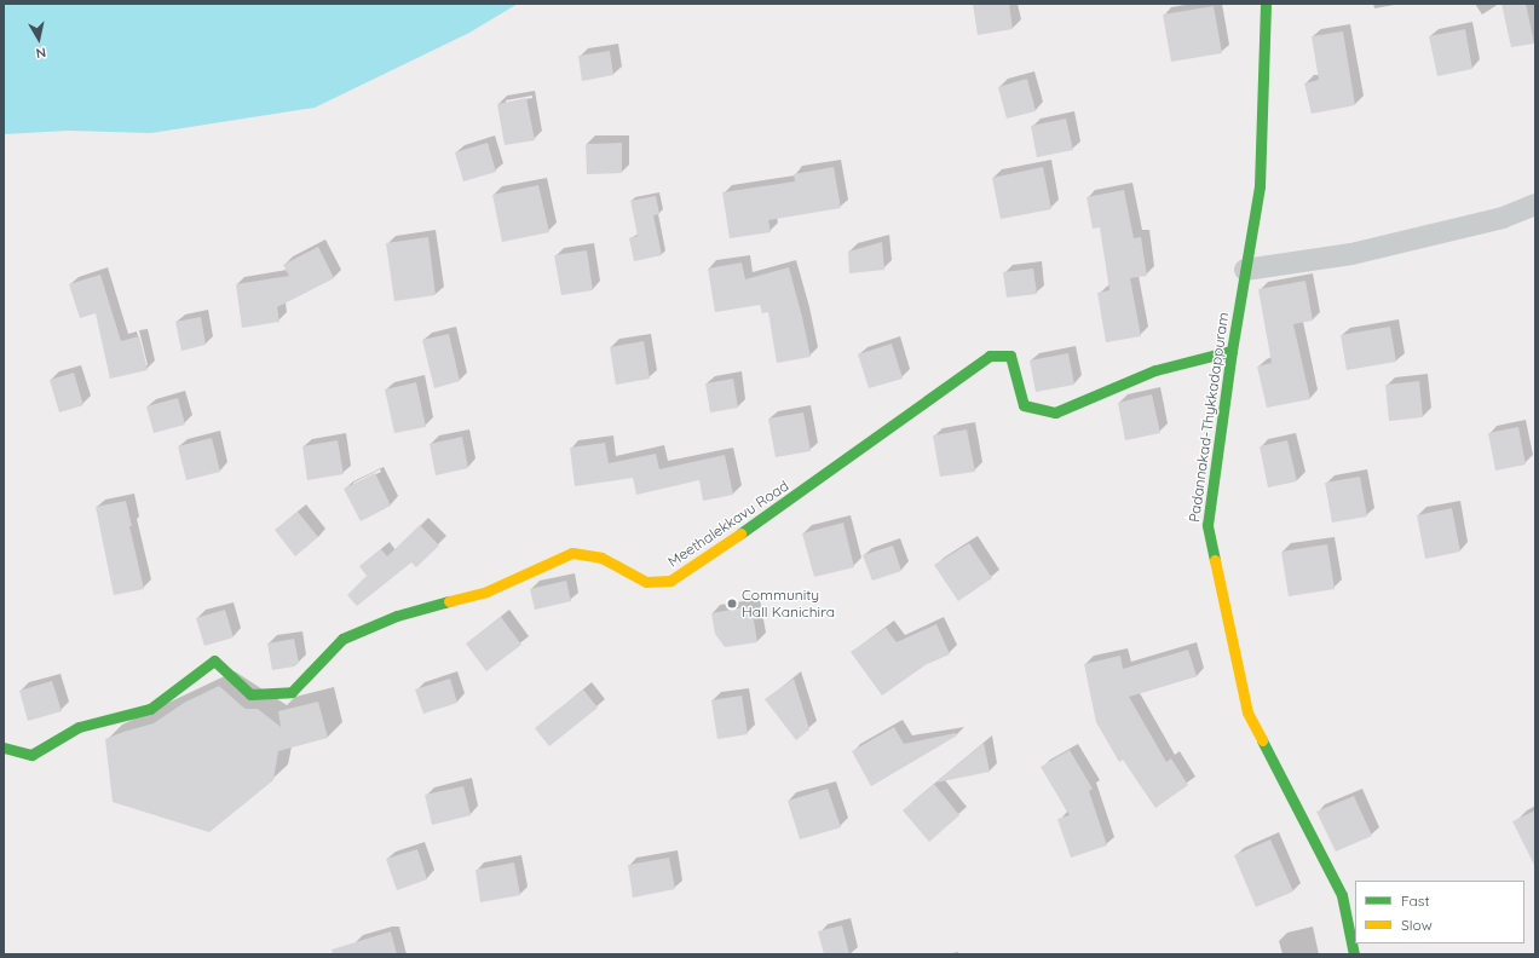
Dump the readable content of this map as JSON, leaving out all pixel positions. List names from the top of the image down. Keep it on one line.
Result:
{"streets":{"street":["Padannakad-Thykkadappuram","Meethalekkavu Road"]},"crossings":[["Padannakad-Thykkadappuram","Meethalekkavu Road"]],"places":["Community Hall Kanichira"],"legend":["Fast","Slow"],"north":"bottom"}
